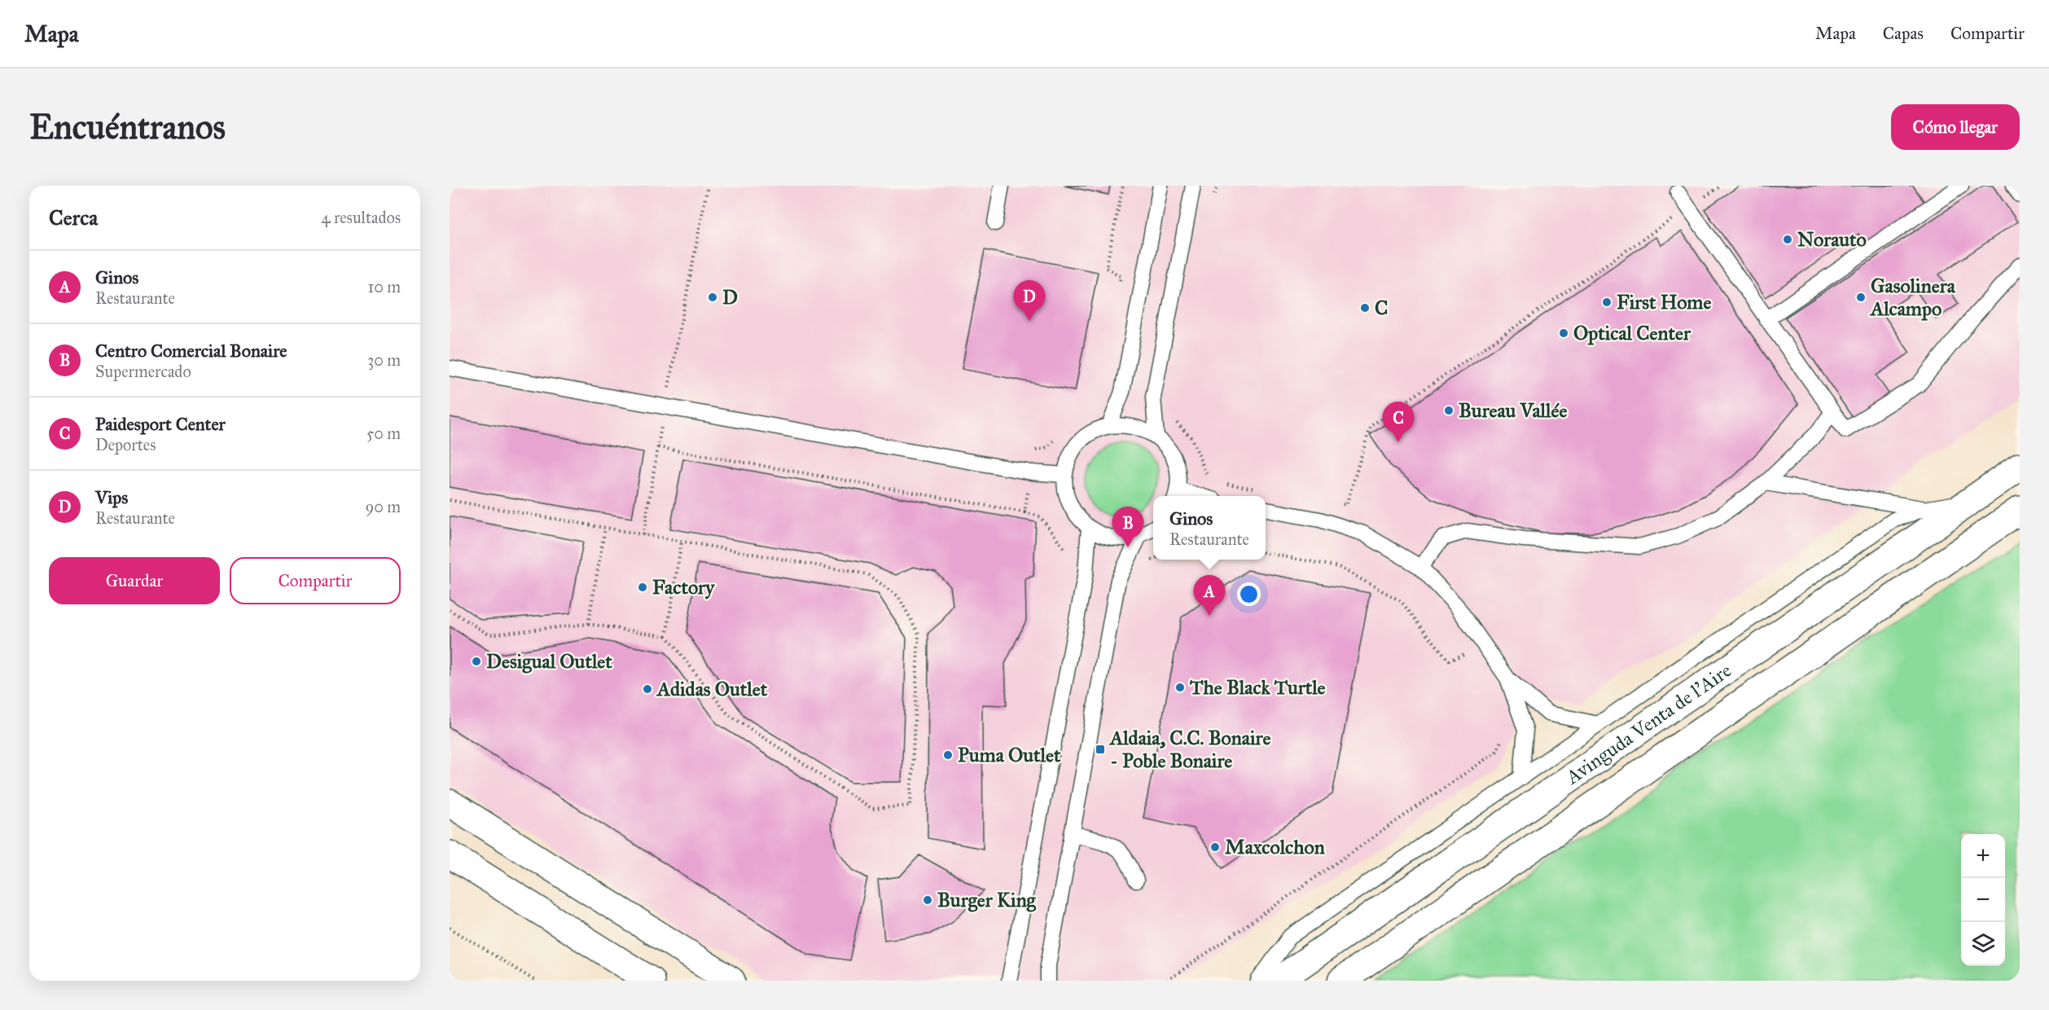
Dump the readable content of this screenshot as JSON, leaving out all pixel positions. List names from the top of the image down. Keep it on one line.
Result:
{"streets":{"street":["Avinguda Venta de l'Aire"]},"places":{"other":["Norauto","D","Gasolinera Alcampo","First Home","C","Optical Center","Bureau Vallée","Factory","Desigual Outlet","The Black Turtle","Adidas Outlet","Puma Outlet","Maxcolchon","Burger King"],"transit":["Aldaia, C.C. Bonaire - Poble Bonaire"]},"page":{"header":"Mapa","nav":["Mapa","Capas","Compartir"],"buttons":["Cómo llegar",["Guardar","Compartir"]],"title":"Encuéntranos","heading":["Cerca","4 resultados"],"list":[{"mark":"A","name":"Ginos","note":"Restaurante","value":"10 m"},{"mark":"B","name":"Centro Comercial Bonaire","note":"Supermercado","value":"30 m"},{"mark":"C","name":"Paidesport Center","note":"Deportes","value":"50 m"},{"mark":"D","name":"Vips","note":"Restaurante","value":"90 m"}],"pins":["D","C","B","A"],"popup":["Ginos","Restaurante"],"map_buttons":["+","−"]}}
